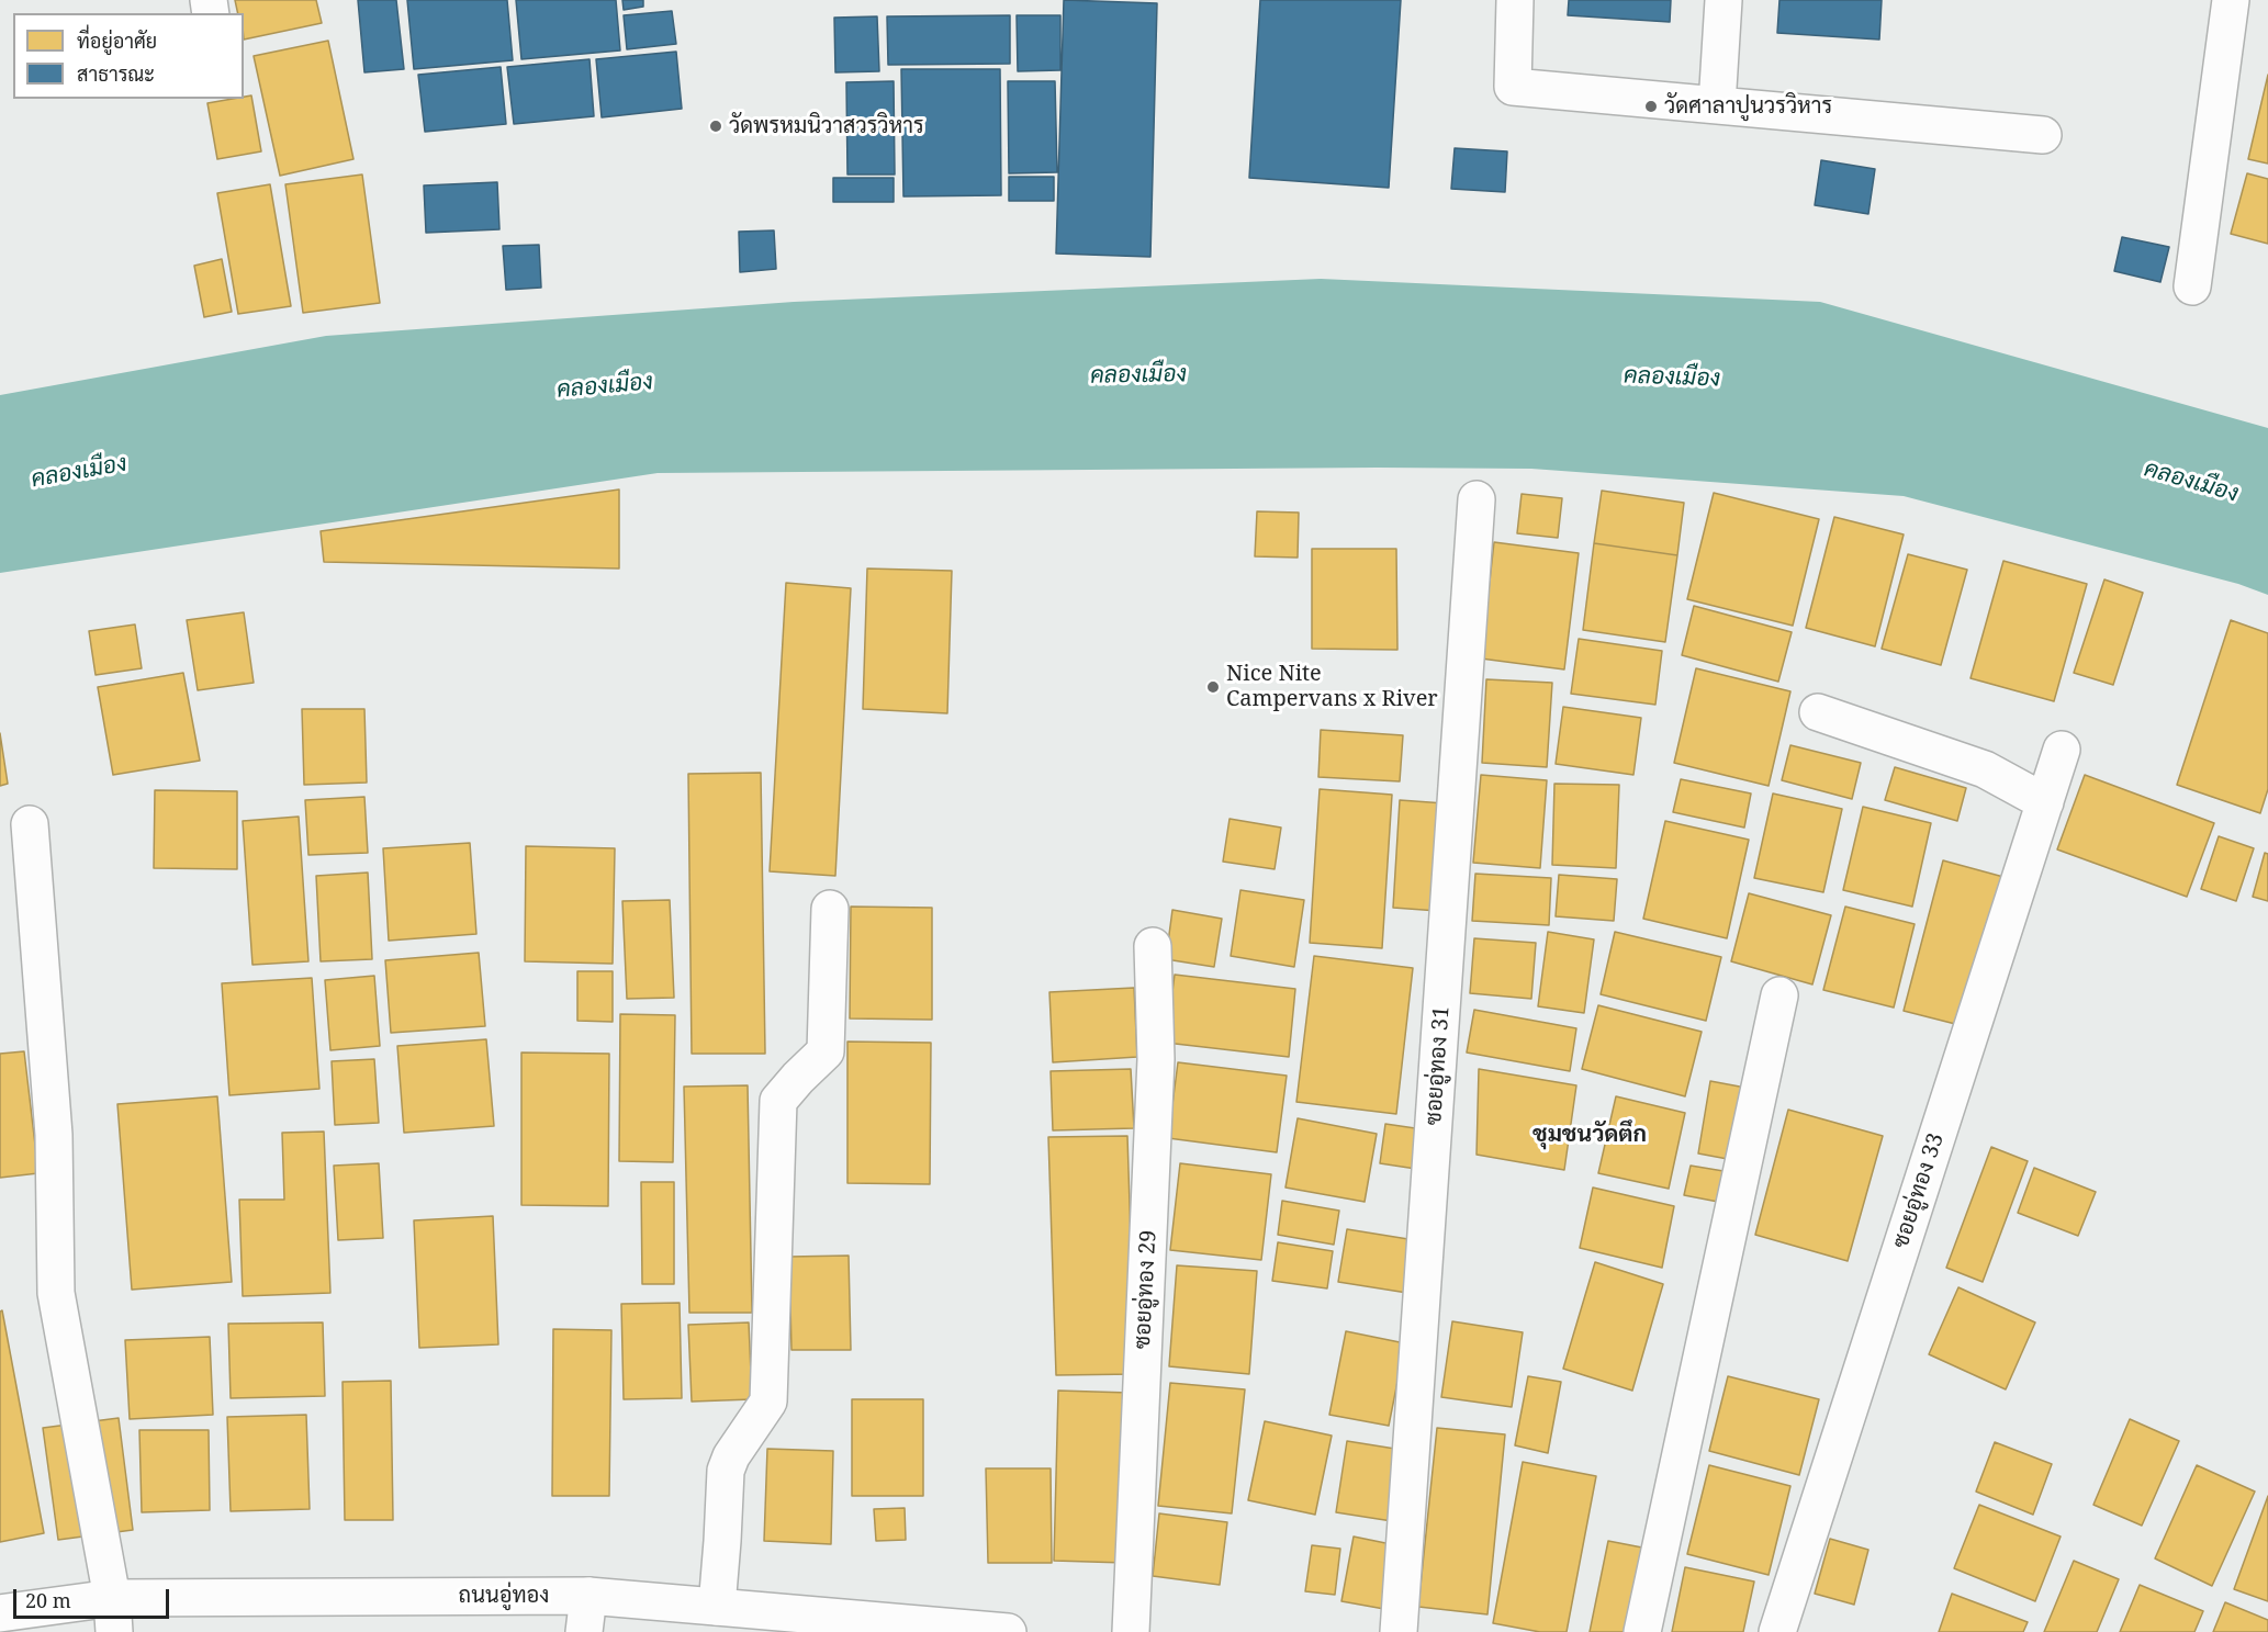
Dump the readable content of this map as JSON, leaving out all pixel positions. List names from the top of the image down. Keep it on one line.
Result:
{"streets":{"street":["ซอยอู่ทอง 31","ซอยอู่ทอง 33","ซอยอู่ทอง 29","ถนนอู่ทอง"]},"districts":["ชุมชนวัดตึก"],"water":["คลองเมือง"],"places":["วัดศาลาปูนวรวิหาร","วัดพรหมนิวาสวรวิหาร","Nice Nite Campervans x River"],"legend":["ที่อยู่อาศัย","สาธารณะ"],"scale_bar":"20 m"}
